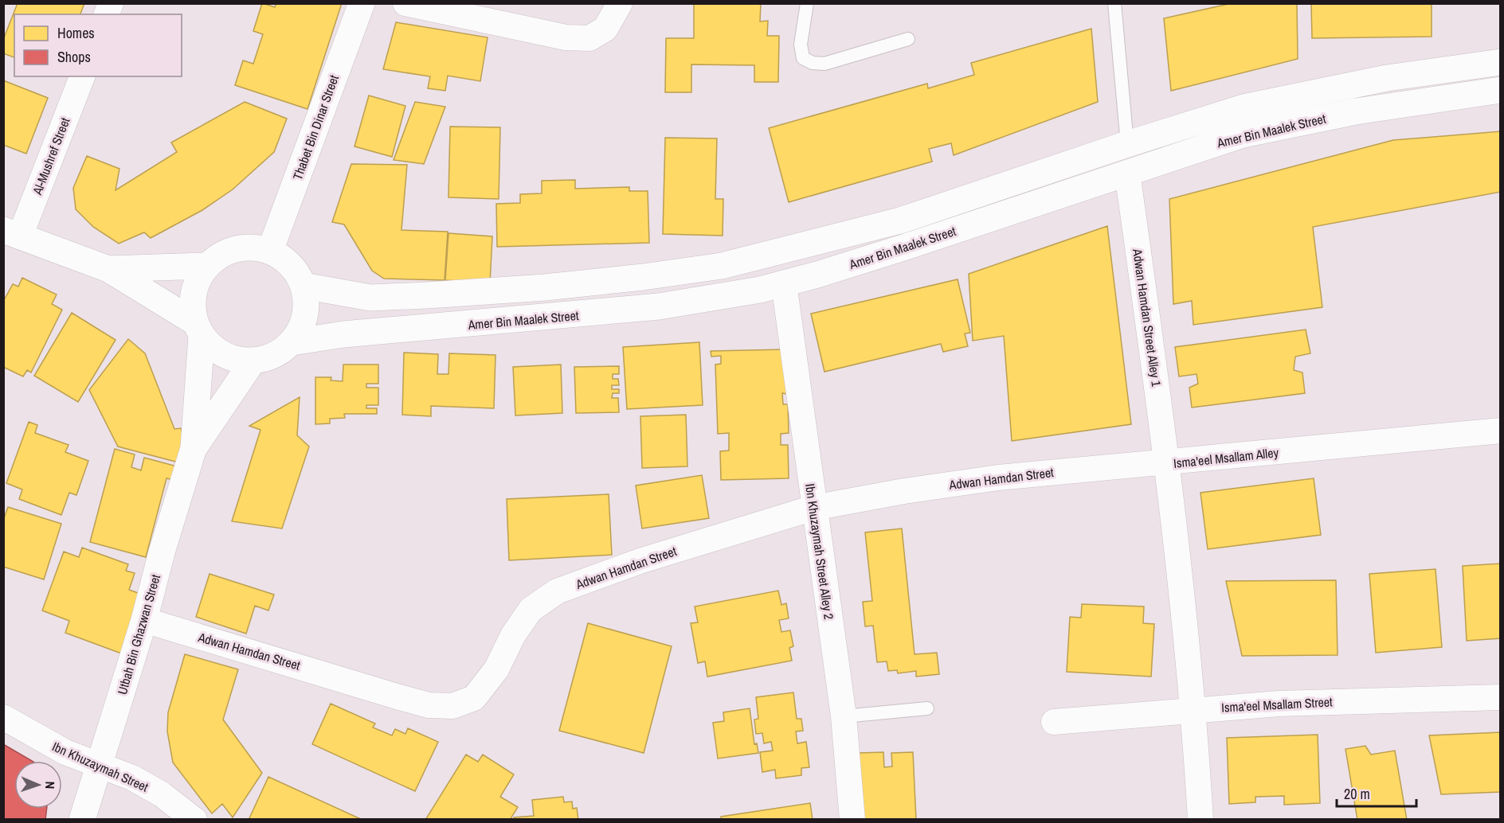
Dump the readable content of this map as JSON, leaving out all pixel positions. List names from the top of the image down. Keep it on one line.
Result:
{"streets":{"street":["Thabet Bin Dinar Street","Amer Bin Maalek Street","Al-Mushref Street","Adwan Hamdan Street Alley 1","Isma'eel Msallam Alley","Adwan Hamdan Street","Ibn Khuzaymah Street Alley 2","Utbah Bin Ghazwan Street","Isma'eel Msallam Street","Ibn Khuzaymah Street"]},"crossings":[["Thabet Bin Dinar Street","Amer Bin Maalek Street"],["Thabet Bin Dinar Street","Utbah Bin Ghazwan Street"],["Amer Bin Maalek Street","Adwan Hamdan Street Alley 1"],["Amer Bin Maalek Street","Ibn Khuzaymah Street Alley 2"],["Amer Bin Maalek Street","Utbah Bin Ghazwan Street"],["Adwan Hamdan Street Alley 1","Isma'eel Msallam Alley"],["Adwan Hamdan Street Alley 1","Adwan Hamdan Street"],["Isma'eel Msallam Alley","Adwan Hamdan Street"],["Isma'eel Msallam Alley","Isma'eel Msallam Street"],["Adwan Hamdan Street","Ibn Khuzaymah Street Alley 2"],["Adwan Hamdan Street","Utbah Bin Ghazwan Street"],["Utbah Bin Ghazwan Street","Ibn Khuzaymah Street"]],"legend":["Homes","Shops"],"scale_bar":"20 m","north":"right"}
